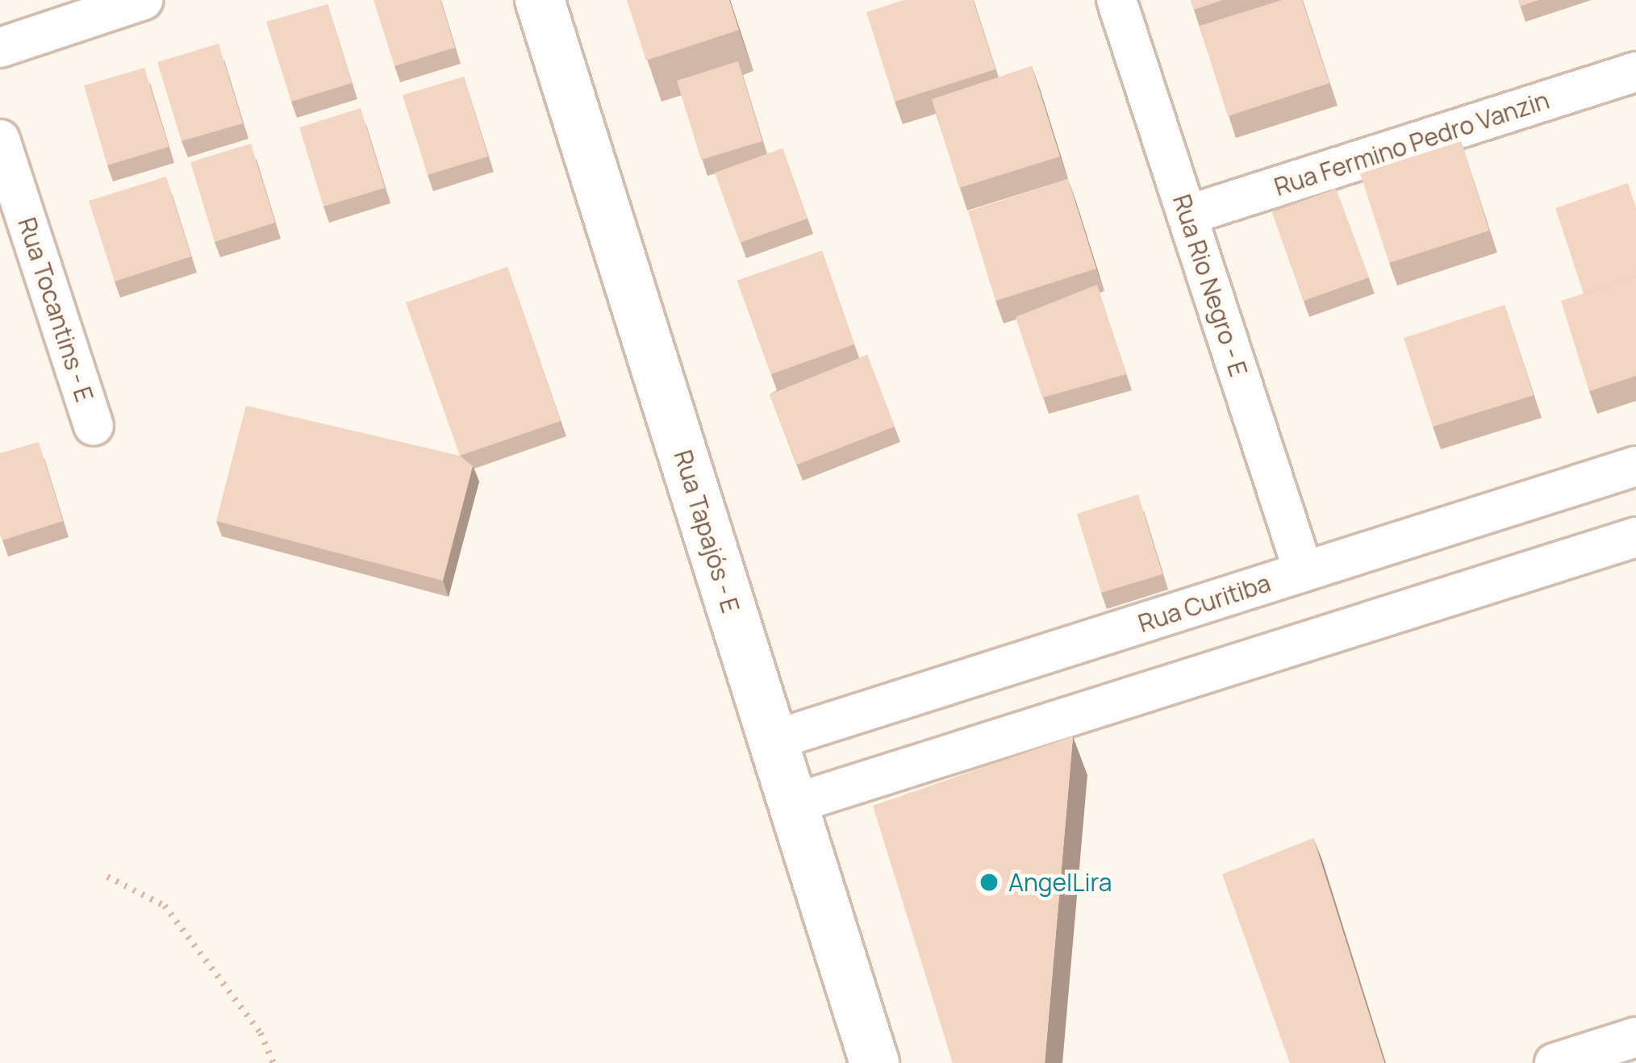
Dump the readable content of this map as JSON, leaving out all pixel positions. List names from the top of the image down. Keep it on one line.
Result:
{"streets":{"street":["Rua Fermino Pedro Vanzin","Rua Rio Negro - E","Rua Tocantins - E","Rua Tapajós - E","Rua Curitiba"]},"crossings":[["Rua Fermino Pedro Vanzin","Rua Rio Negro - E"],["Rua Rio Negro - E","Rua Curitiba"],["Rua Tapajós - E","Rua Curitiba"]],"places":["AngelLira"]}
